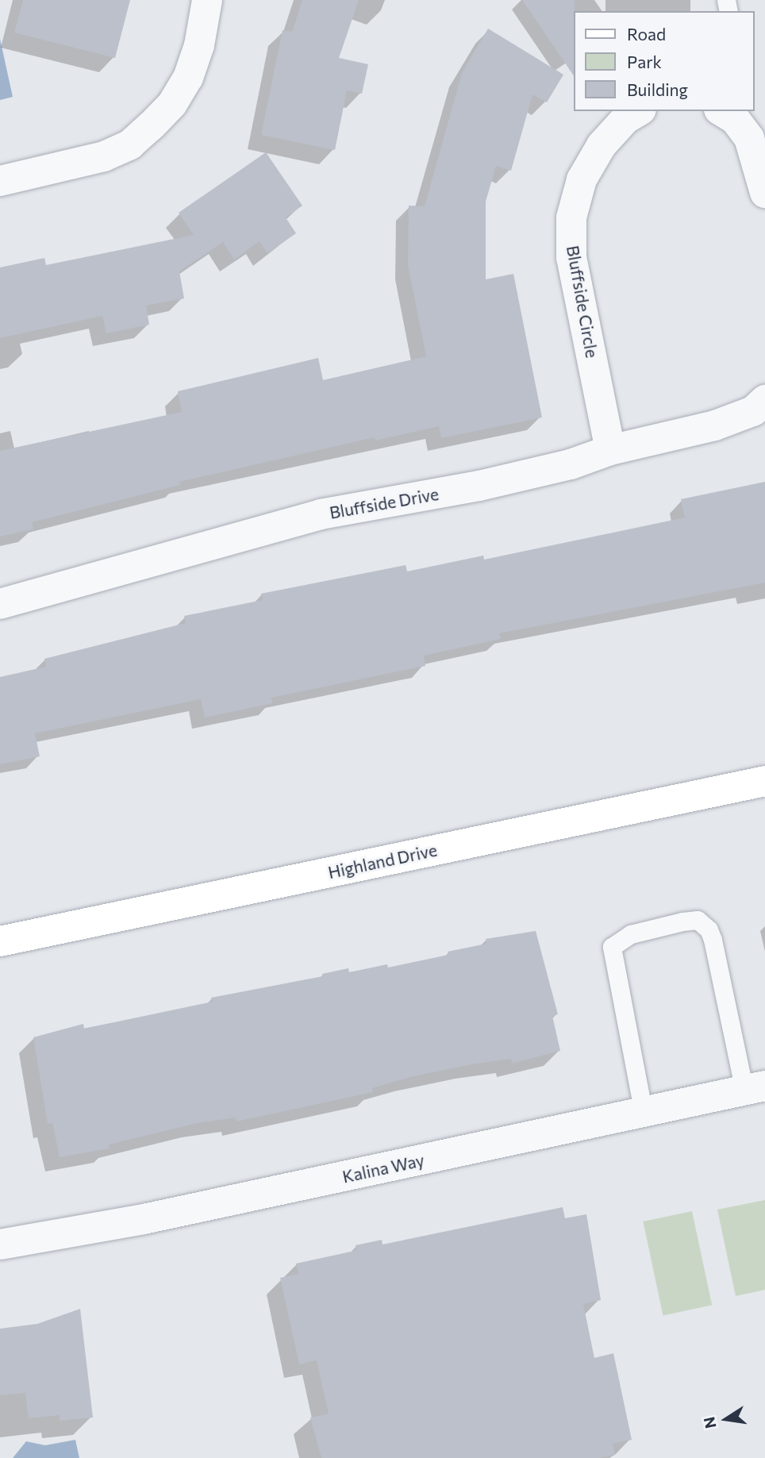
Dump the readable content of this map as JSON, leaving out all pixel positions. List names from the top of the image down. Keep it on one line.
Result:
{"streets":{"street":["Bluffside Circle","Bluffside Drive","Highland Drive","Kalina Way"]},"crossings":[["Bluffside Circle","Bluffside Drive"]],"legend":["Road","Park","Building"],"north":"left"}
